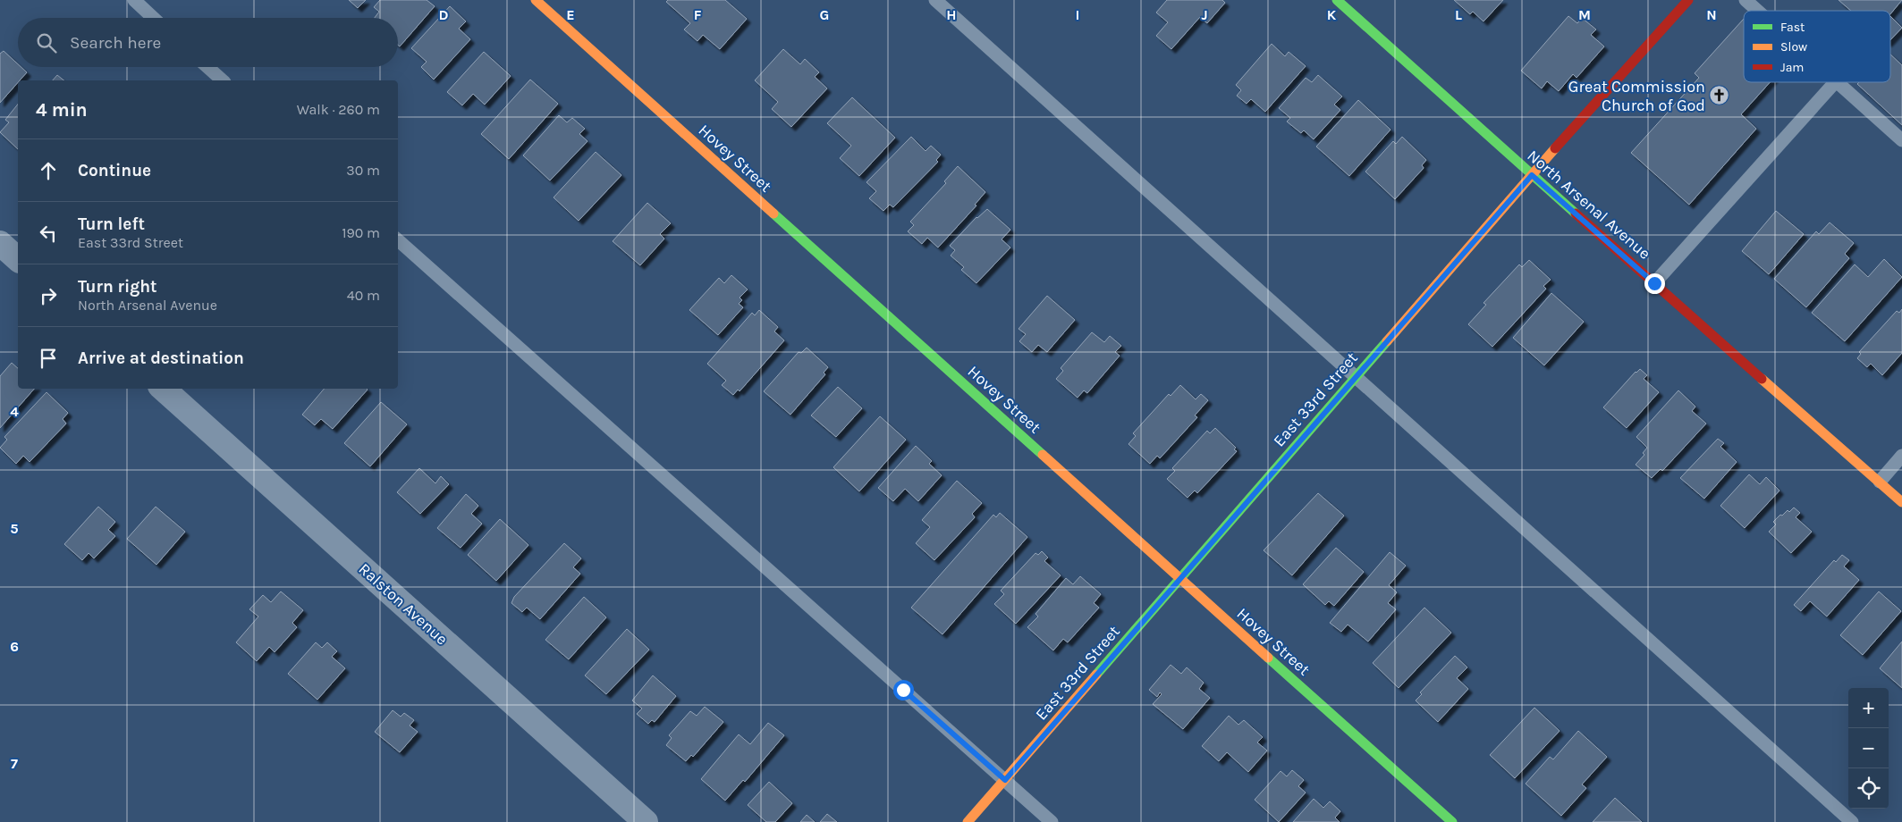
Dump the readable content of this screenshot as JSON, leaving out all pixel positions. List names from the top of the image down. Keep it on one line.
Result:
{"streets":{"street":["Hovey Street","North Arsenal Avenue","East 33rd Street","Ralston Avenue"]},"crossings":[["Hovey Street","East 33rd Street"],["North Arsenal Avenue","East 33rd Street"]],"places":{"church":["Great Commission Church of God"]},"legend":["Fast","Slow","Jam"],"page":{"search":"Search here","heading":["4 min","Walk · 260 m"],"list":[["Continue","30 m"],["Turn left","East 33rd Street","190 m"],["Turn right","North Arsenal Avenue","40 m"],"Arrive at destination"],"map_buttons":["+","−"]},"grid":{"columns":["D","E","F","G","H","I","J","K","L","M","N"],"rows":["4","5","6","7"]}}
